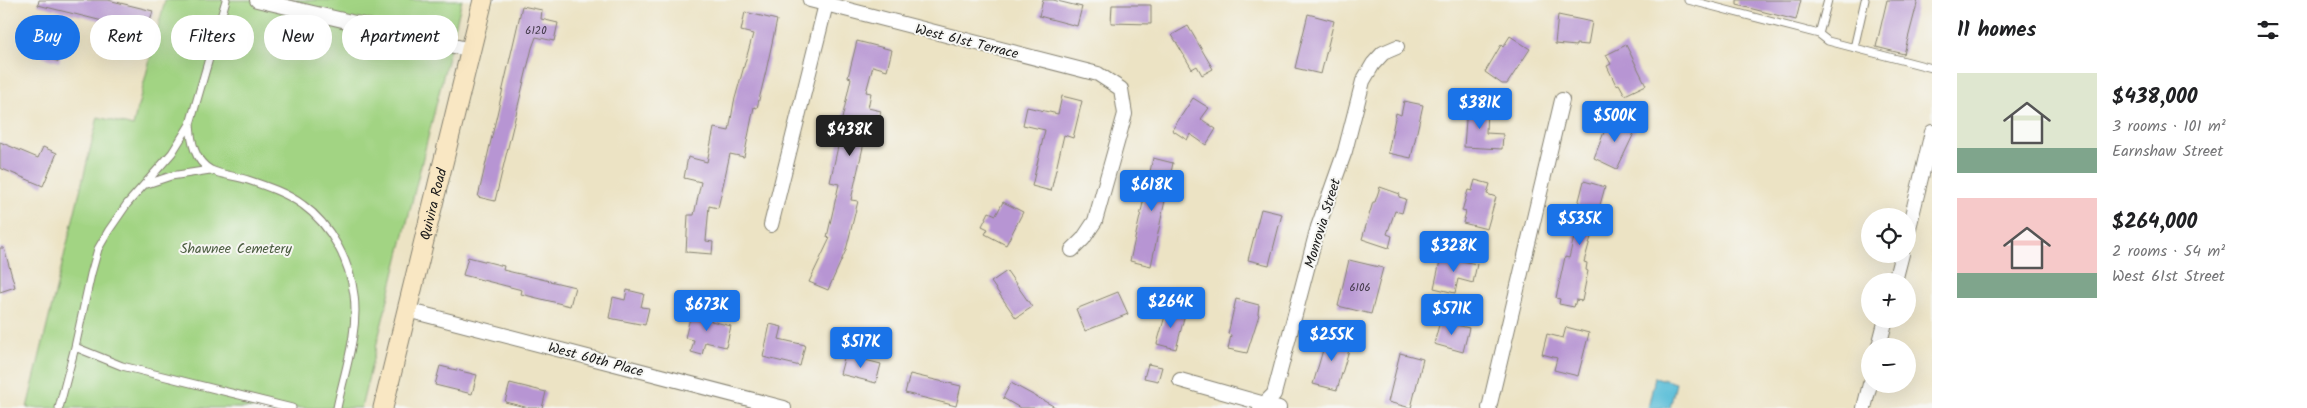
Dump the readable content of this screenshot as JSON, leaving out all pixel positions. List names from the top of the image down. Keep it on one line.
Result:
{"streets":{"main road":["Quivira Road"],"street":["West 61st Terrace","Monrovia Street","West 60th Place"]},"crossings":[["Quivira Road","West 60th Place"]],"parks":["Shawnee Cemetery"],"house_numbers":["6120","6106"],"page":{"heading":"11 homes","chip":["Buy","Rent","Filters","New","Apartment"],"list":[{"name":"$438,000","note":"3 rooms · 101 m² · Earnshaw Street"},{"name":"$264,000","note":"2 rooms · 54 m² · West 61st Street"}],"price":["$381K","$500K","$438K","$618K","$535K","$328K","$264K","$673K","$571K","$255K","$517K"],"map_buttons":["+","−"]}}
